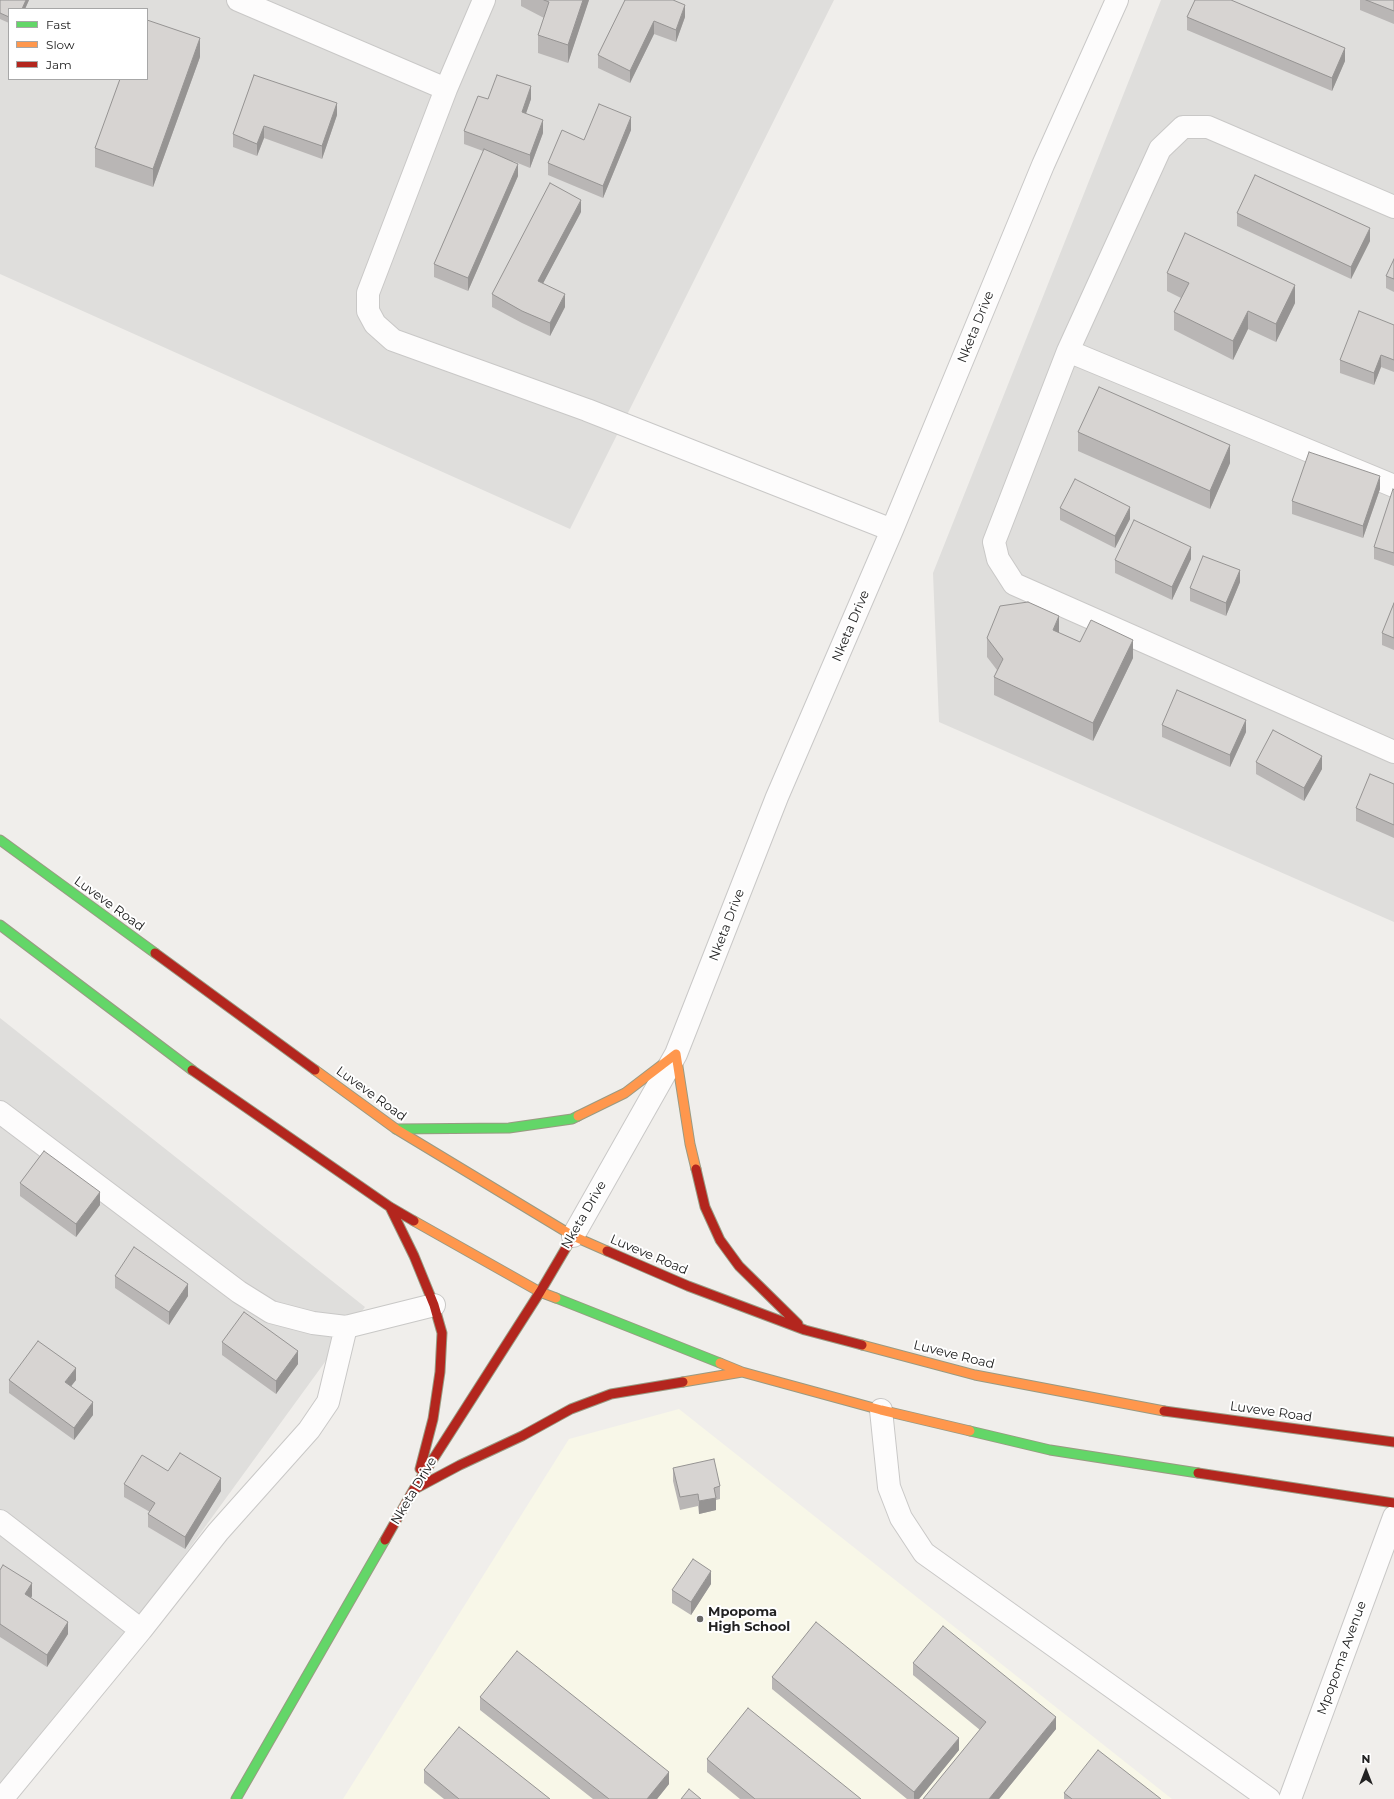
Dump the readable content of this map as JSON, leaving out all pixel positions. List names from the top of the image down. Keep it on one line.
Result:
{"streets":{"street":["Nketa Drive","Luveve Road","Mpopoma Avenue"]},"crossings":[["Nketa Drive","Luveve Road"]],"places":["Mpopoma High School"],"legend":["Fast","Slow","Jam"],"north":"top"}
